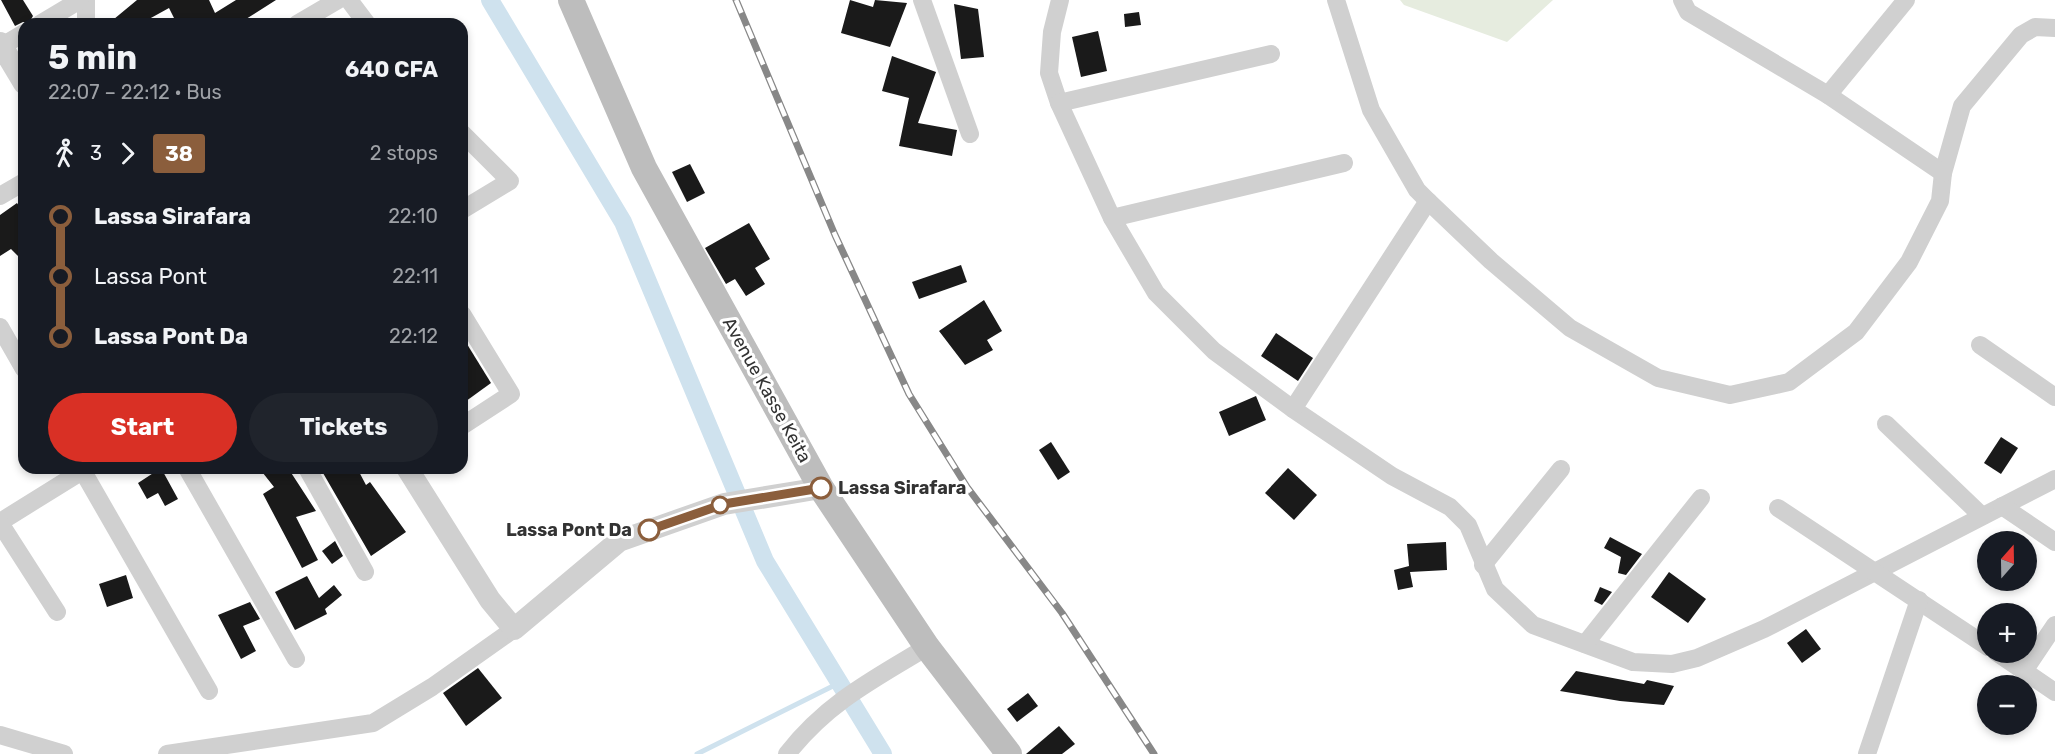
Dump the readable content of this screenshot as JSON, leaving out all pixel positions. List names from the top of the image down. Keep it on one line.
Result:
{"streets":{"main road":["Avenue Kasse Keita"]},"places":["Lassa Sirafara","Lassa Pont Da"],"lines":["bus line 38"],"north":"top","page":{"heading":["5 min","22:07 – 22:12 · Bus","640 CFA"],"legs":["3","38","2 stops"],"list":[{"name":"Lassa Sirafara","value":"22:10"},{"name":"Lassa Pont","value":"22:11"},{"name":"Lassa Pont Da","value":"22:12"}],"buttons":["Start","Tickets"],"map_buttons":["+","−"]}}
